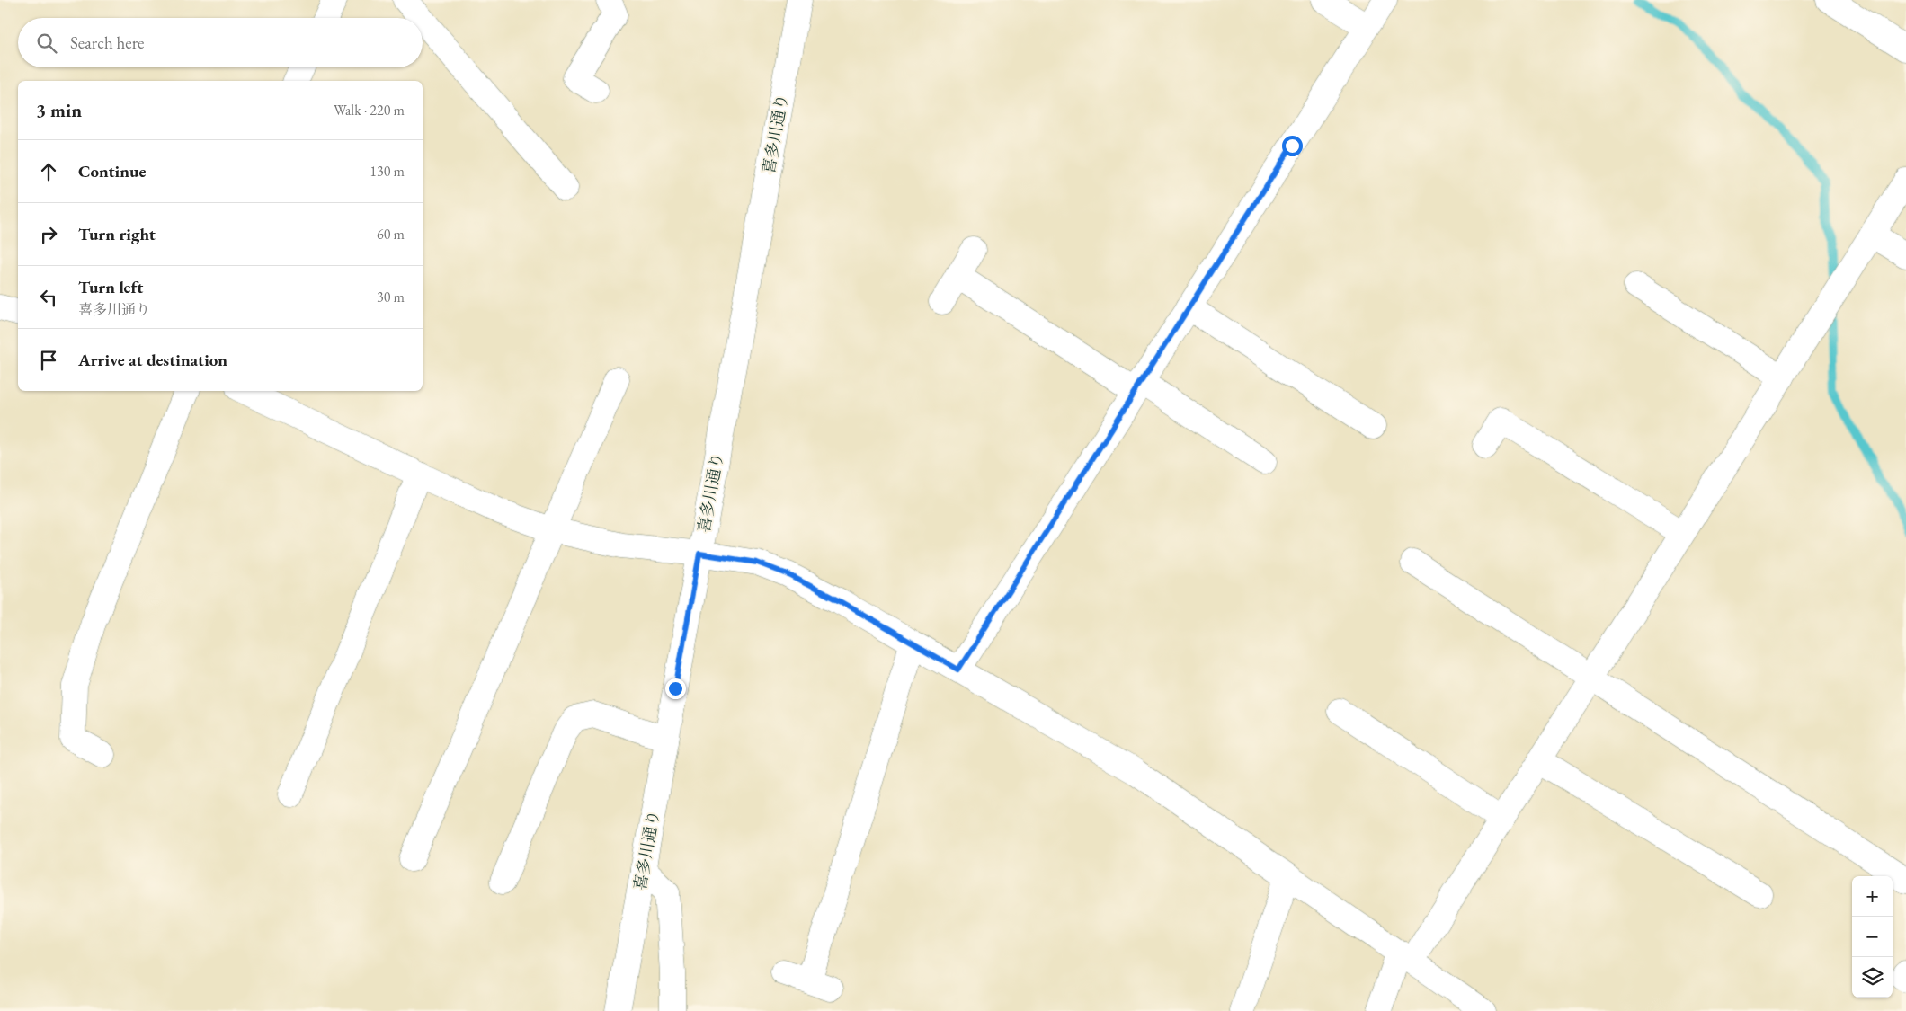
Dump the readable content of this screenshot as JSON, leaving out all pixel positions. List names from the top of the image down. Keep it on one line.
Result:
{"streets":{"street":["喜多川通り"]},"page":{"search":"Search here","heading":["3 min","Walk · 220 m"],"list":[["Continue","130 m"],["Turn right","60 m"],["Turn left","喜多川通り","30 m"],"Arrive at destination"],"map_buttons":["+","−"]}}
